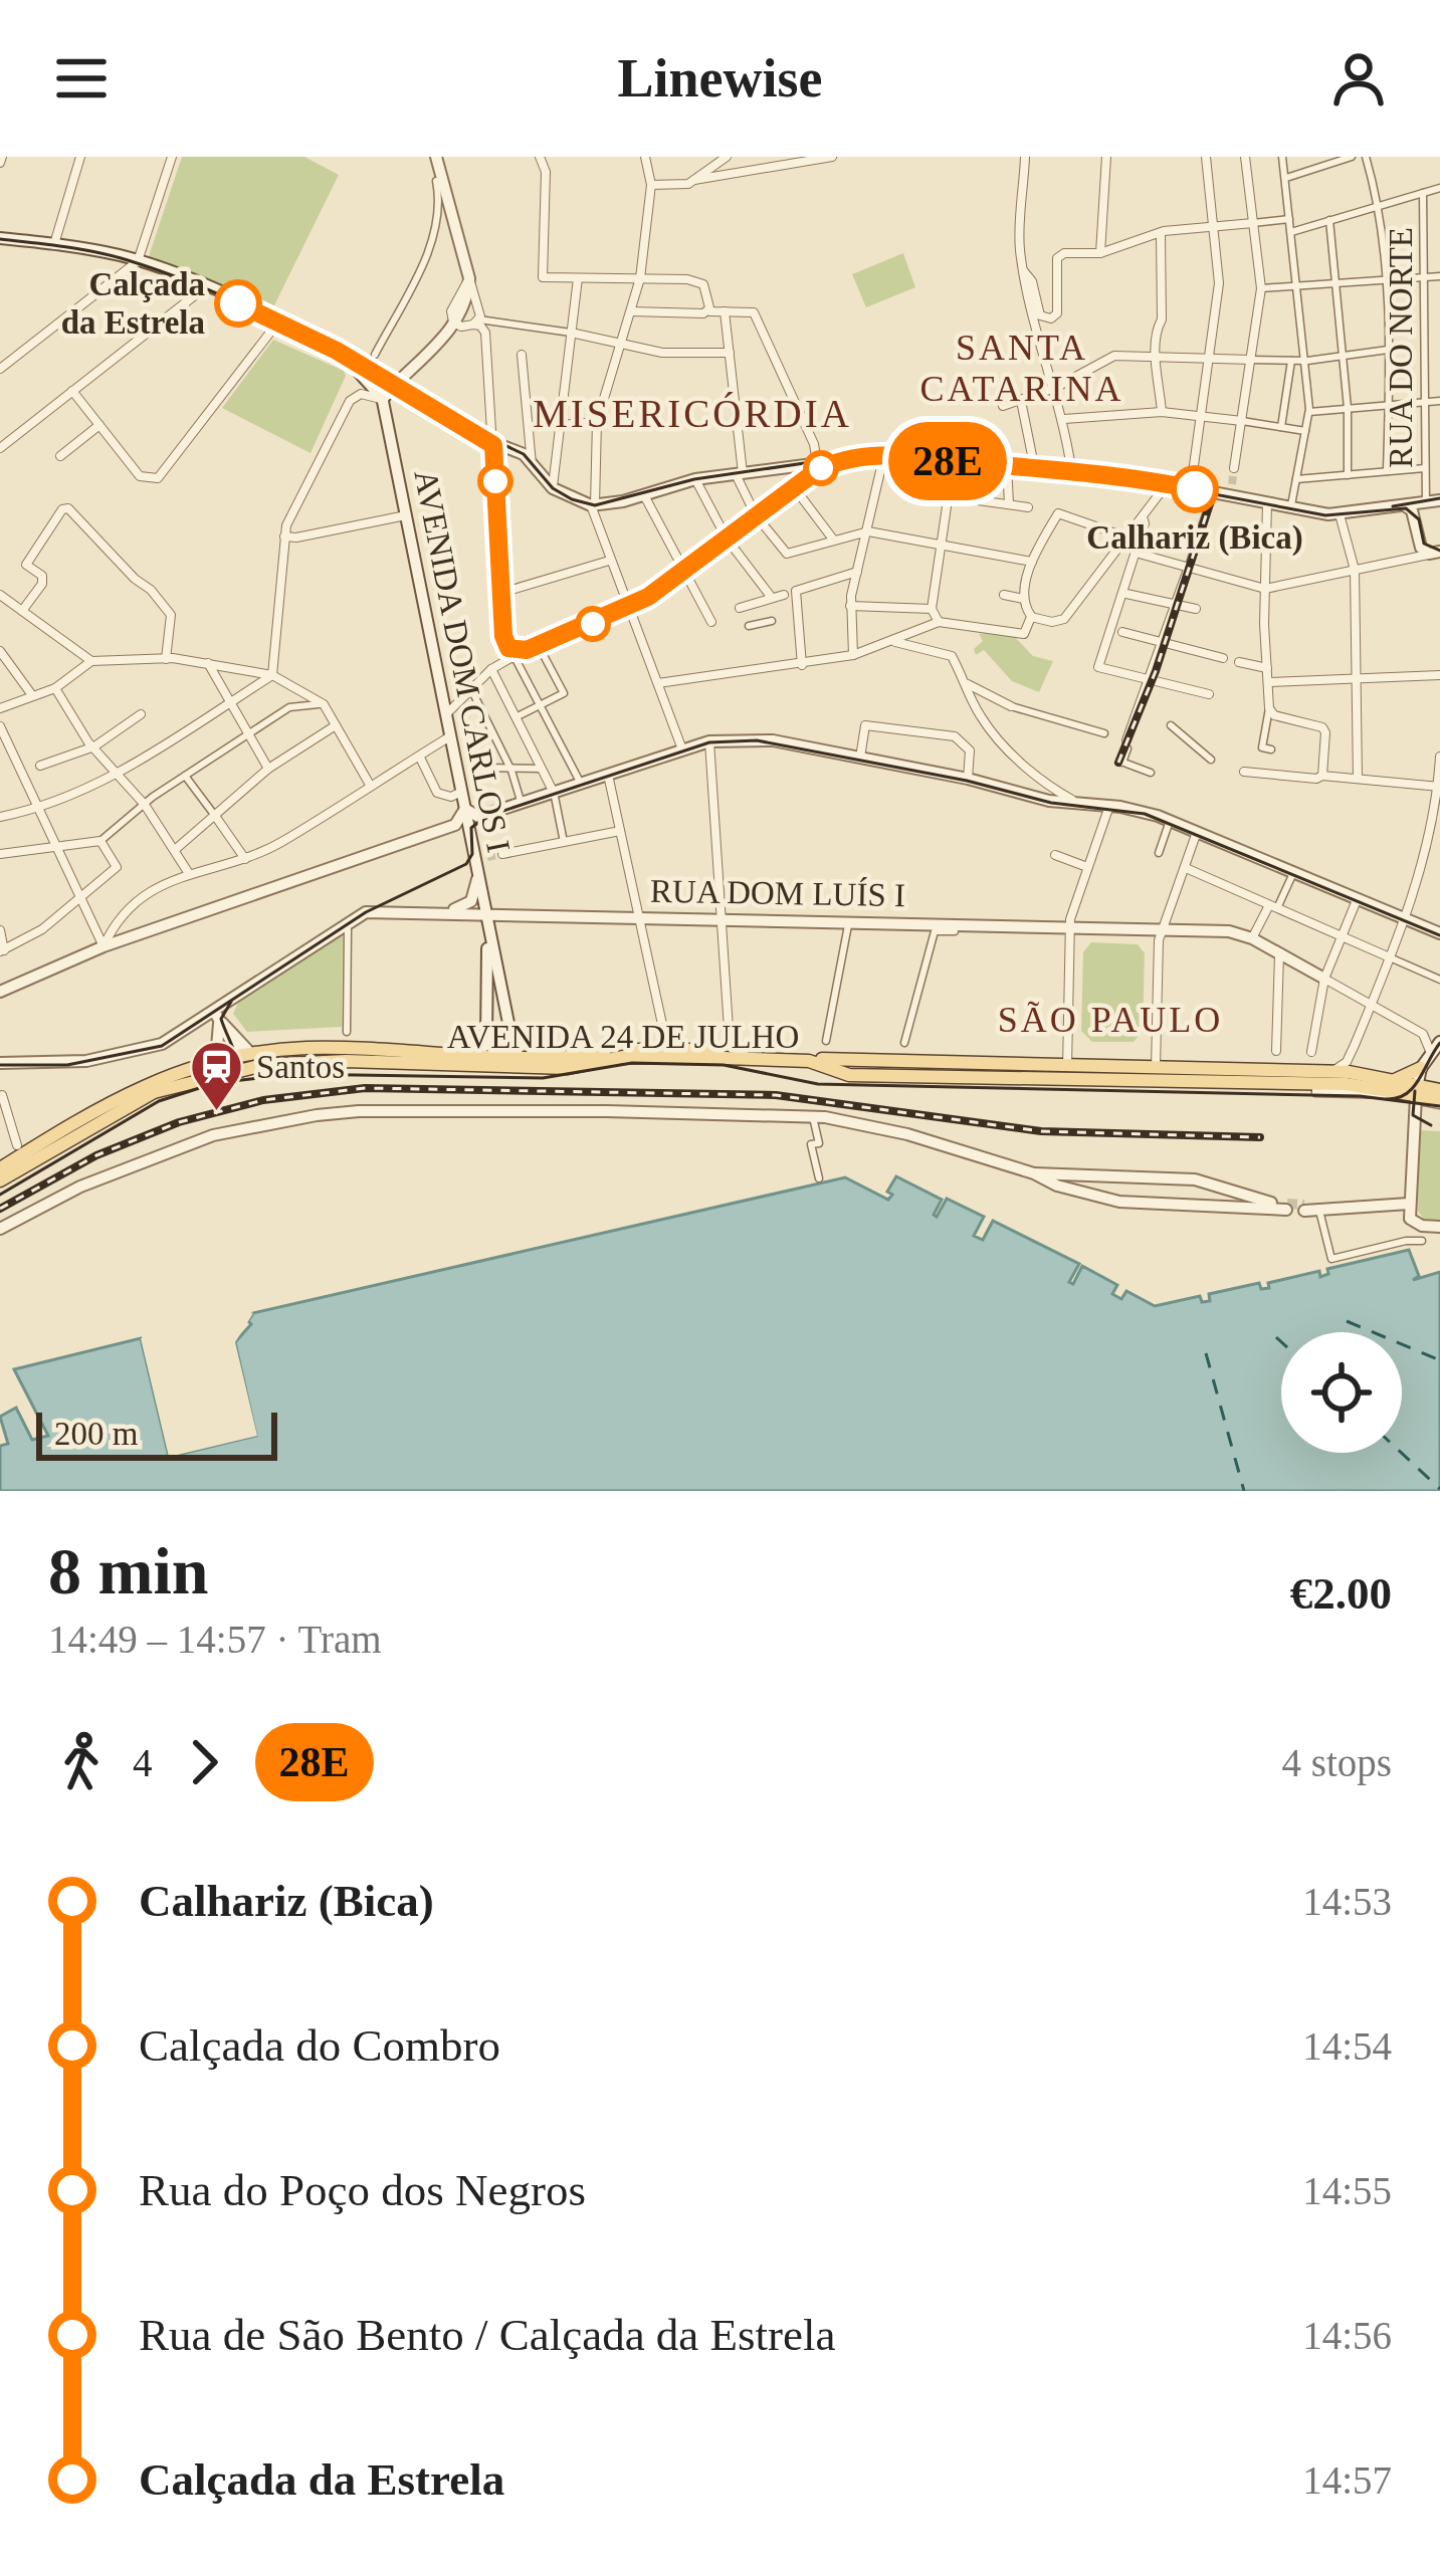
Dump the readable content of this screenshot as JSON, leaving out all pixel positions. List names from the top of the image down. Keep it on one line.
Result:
{"streets":{"main road":["AVENIDA 24 DE JULHO"],"street":["RUA DO NORTE","AVENIDA DOM CARLOS I","RUA DOM LUÍS I"]},"crossings":[["AVENIDA DOM CARLOS I","RUA DOM LUÍS I"],["AVENIDA DOM CARLOS I","AVENIDA 24 DE JULHO"]],"districts":["SANTA CATARINA","MISERICÓRDIA","SÃO PAULO"],"places":{"other":["Calçada da Estrela","Calhariz (Bica)"],"station":["Santos"]},"lines":["tram line 28E"],"scale_bar":"200 m","page":{"header":"Linewise","on_map":"28E","scale":"200 m","heading":["8 min","14:49 – 14:57 · Tram","€2.00"],"legs":["4","28E","4 stops"],"list":[{"name":"Calhariz (Bica)","value":"14:53"},{"name":"Calçada do Combro","value":"14:54"},{"name":"Rua do Poço dos Negros","value":"14:55"},{"name":"Rua de São Bento / Calçada da Estrela","value":"14:56"},{"name":"Calçada da Estrela","value":"14:57"}]}}
